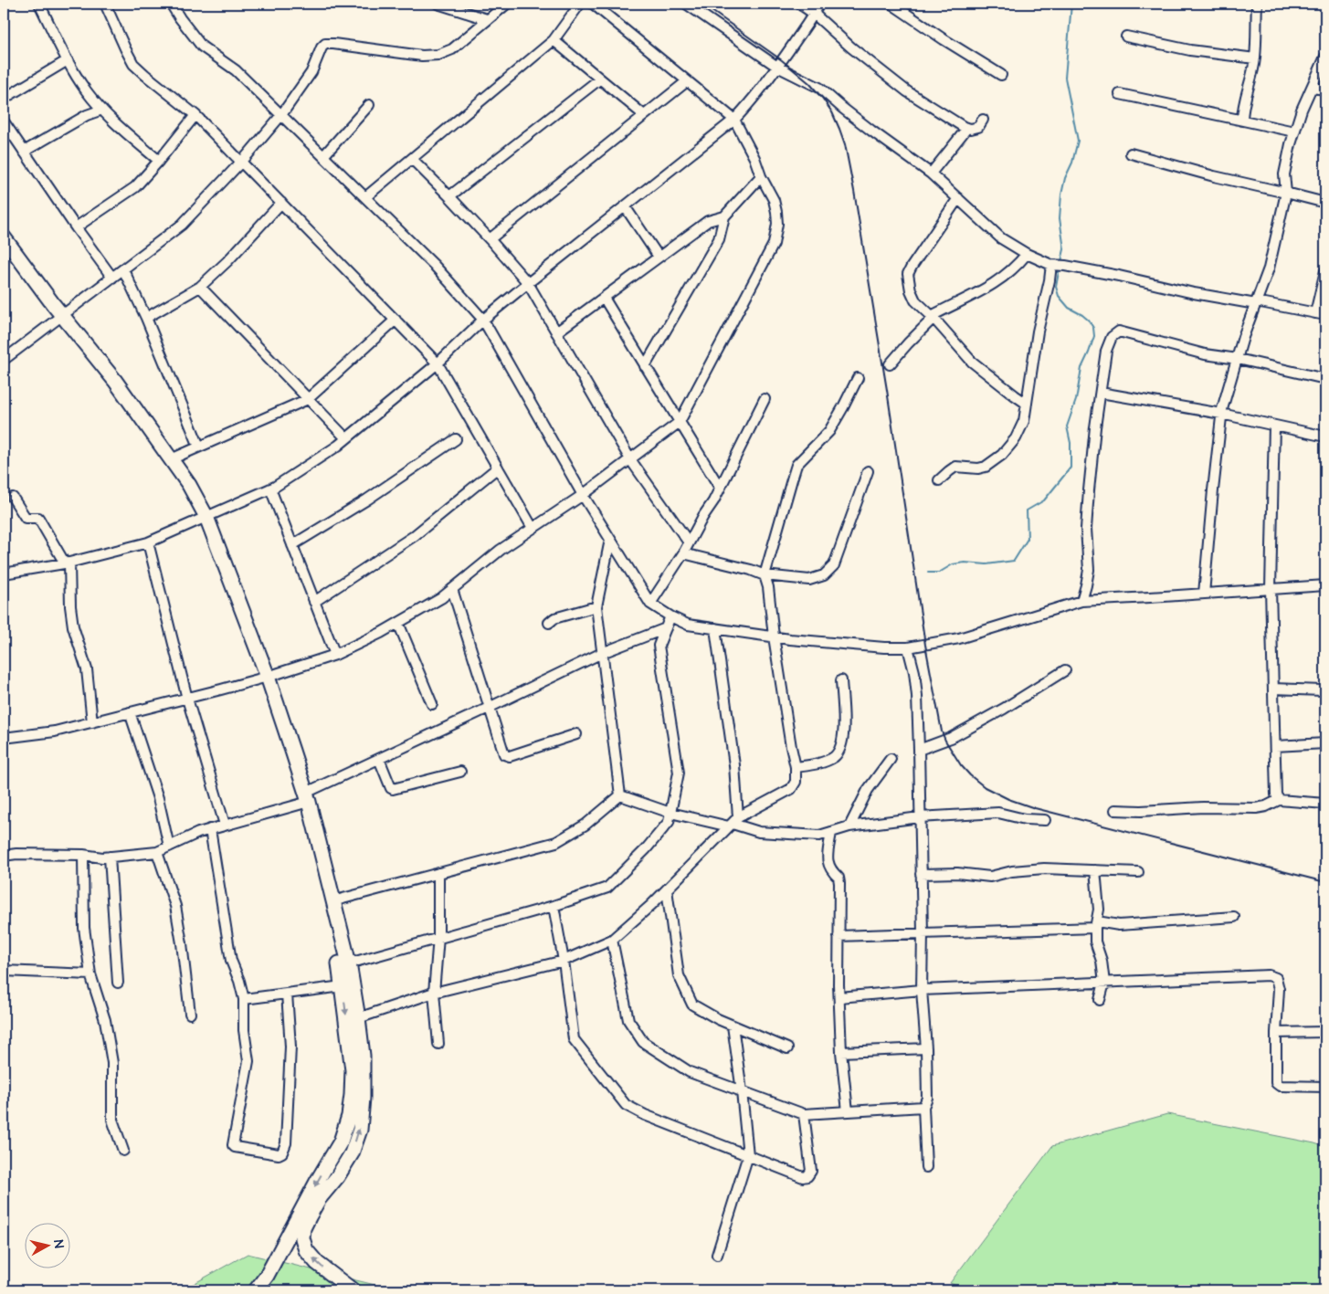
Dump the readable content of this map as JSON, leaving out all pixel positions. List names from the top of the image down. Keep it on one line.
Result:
{"north":"right"}
